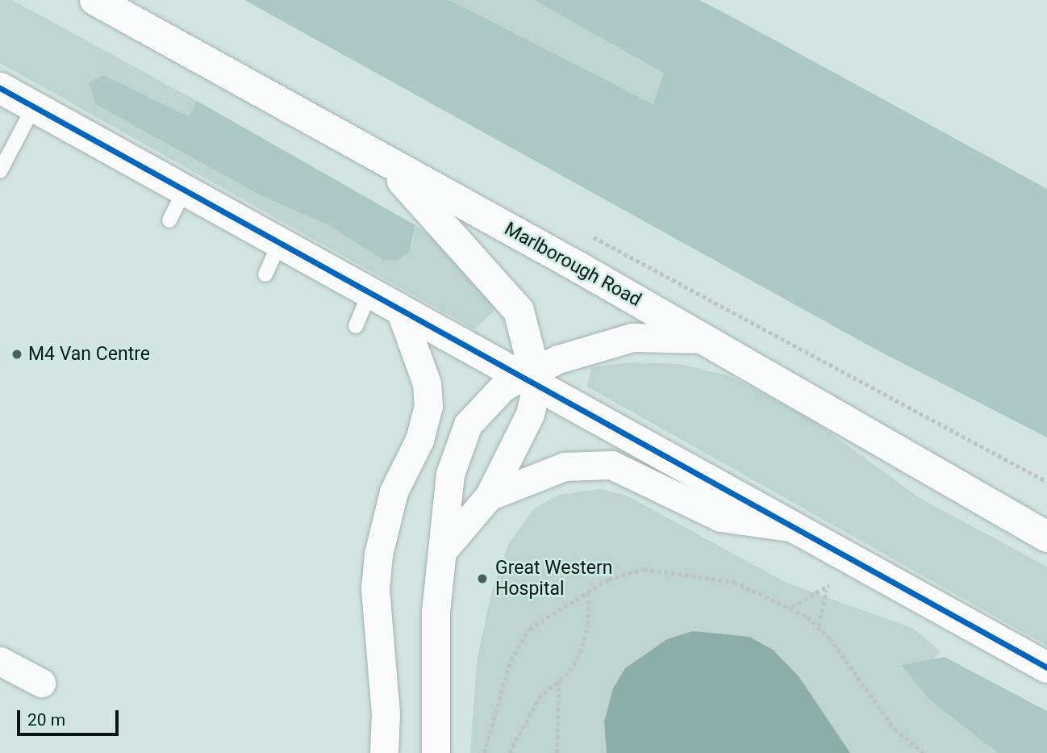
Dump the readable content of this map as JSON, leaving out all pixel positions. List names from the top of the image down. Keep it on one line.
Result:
{"streets":{"main road":["Marlborough Road"]},"places":["M4 Van Centre","Great Western Hospital"],"scale_bar":"20 m"}
